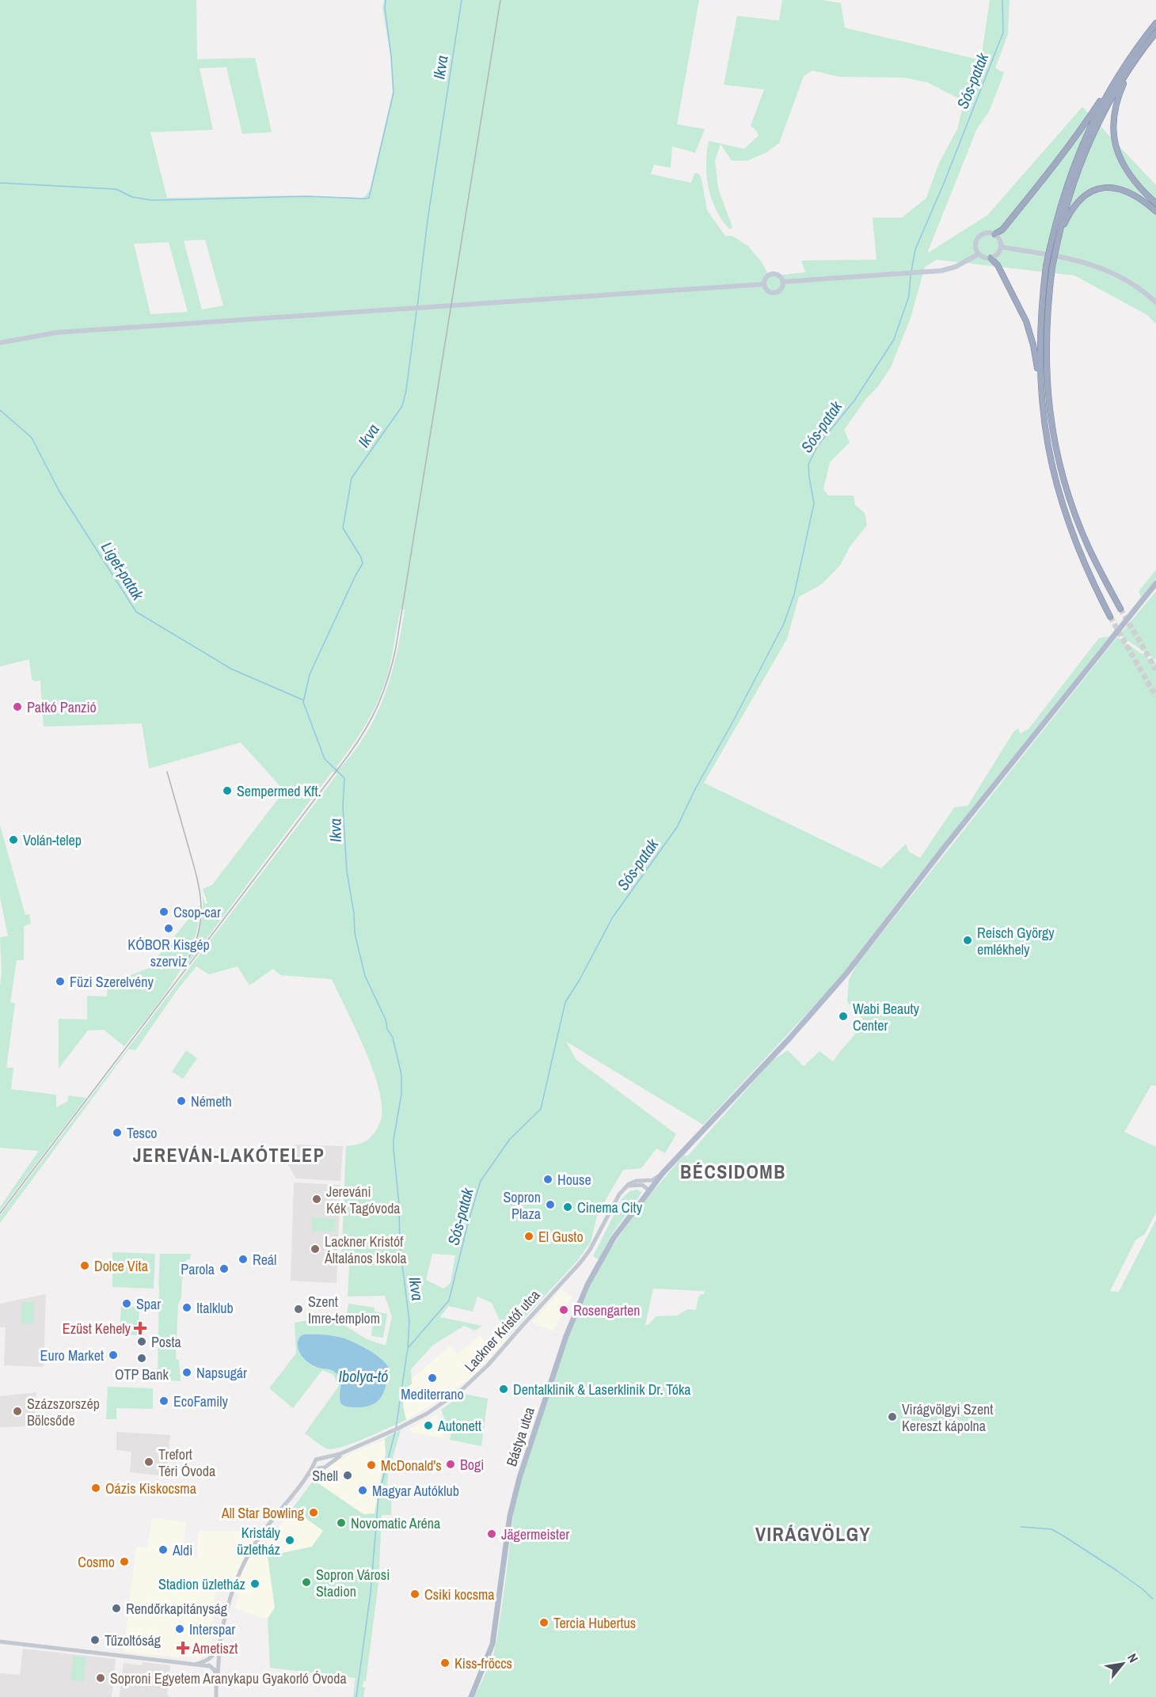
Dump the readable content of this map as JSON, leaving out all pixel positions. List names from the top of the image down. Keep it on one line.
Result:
{"streets":{"main road":["Bástya utca"],"street":["Lackner Kristóf utca"]},"crossings":[["Lackner Kristóf utca","Bástya utca"]],"districts":["JEREVÁN-LAKÓTELEP","BÉCSIDOMB","VIRÁGVÖLGY"],"water":["Ikva","Sós-patak","Liget-patak","Ibolya-tó"],"places":{"other":["Patkó Panzió","Sempermed Kft.","Volán-telep","Csop-car","KÓBOR Kisgép szerviz","Reisch György emlékhely","Füzi Szerelvény","Wabi Beauty Center","Németh","Tesco","House","Jereváni Kék Tagóvoda","Sopron Plaza","Cinema City","El Gusto","Lackner Kristóf Általános Iskola","Reál","Dolce Vita","Parola","Spar","Italklub","Szent Imre-templom","Rosengarten","Posta","Euro Market","OTP Bank","Napsugár","Mediterrano","Dentalklinik & Laserklinik Dr. Tóka","EcoFamily","Százszorszép Bölcsőde","Virágvölgyi Szent Kereszt kápolna","Autonett","Trefort Téri Óvoda","Bogi","McDonald's","Shell","Oázis Kiskocsma","Magyar Autóklub","All Star Bowling","Novomatic Aréna","Jägermeister","Kristály üzletház","Aldi","Cosmo","Sopron Városi Stadion","Stadion üzletház","Csiki kocsma","Rendőrkapitányság","Tercia Hubertus","Interspar","Tűzoltóság","Kiss-fröccs","Soproni Egyetem Aranykapu Gyakorló Óvoda"],"health":["Ezüst Kehely","Ametiszt"]},"north":"top right"}
